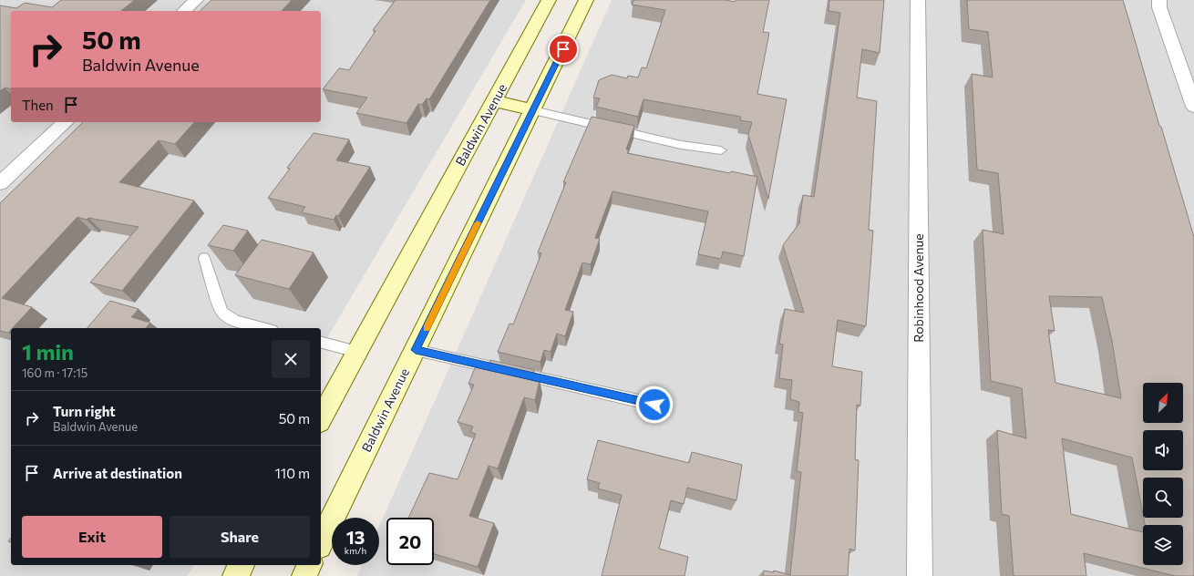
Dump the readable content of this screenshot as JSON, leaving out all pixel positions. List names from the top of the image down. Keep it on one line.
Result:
{"streets":{"main road":["Baldwin Avenue"],"street":["Robinhood Avenue"]},"north":"top right","page":{"turn":["50 m","Baldwin Avenue"],"then":"Then","heading":["1 min","160 m · 17:15"],"list":[{"name":"Turn right","note":"Baldwin Avenue","value":"50 m"},{"name":"Arrive at destination","value":"110 m"}],"buttons":["Exit","Share"],"speed":"13 km/h","limit":"20"}}
